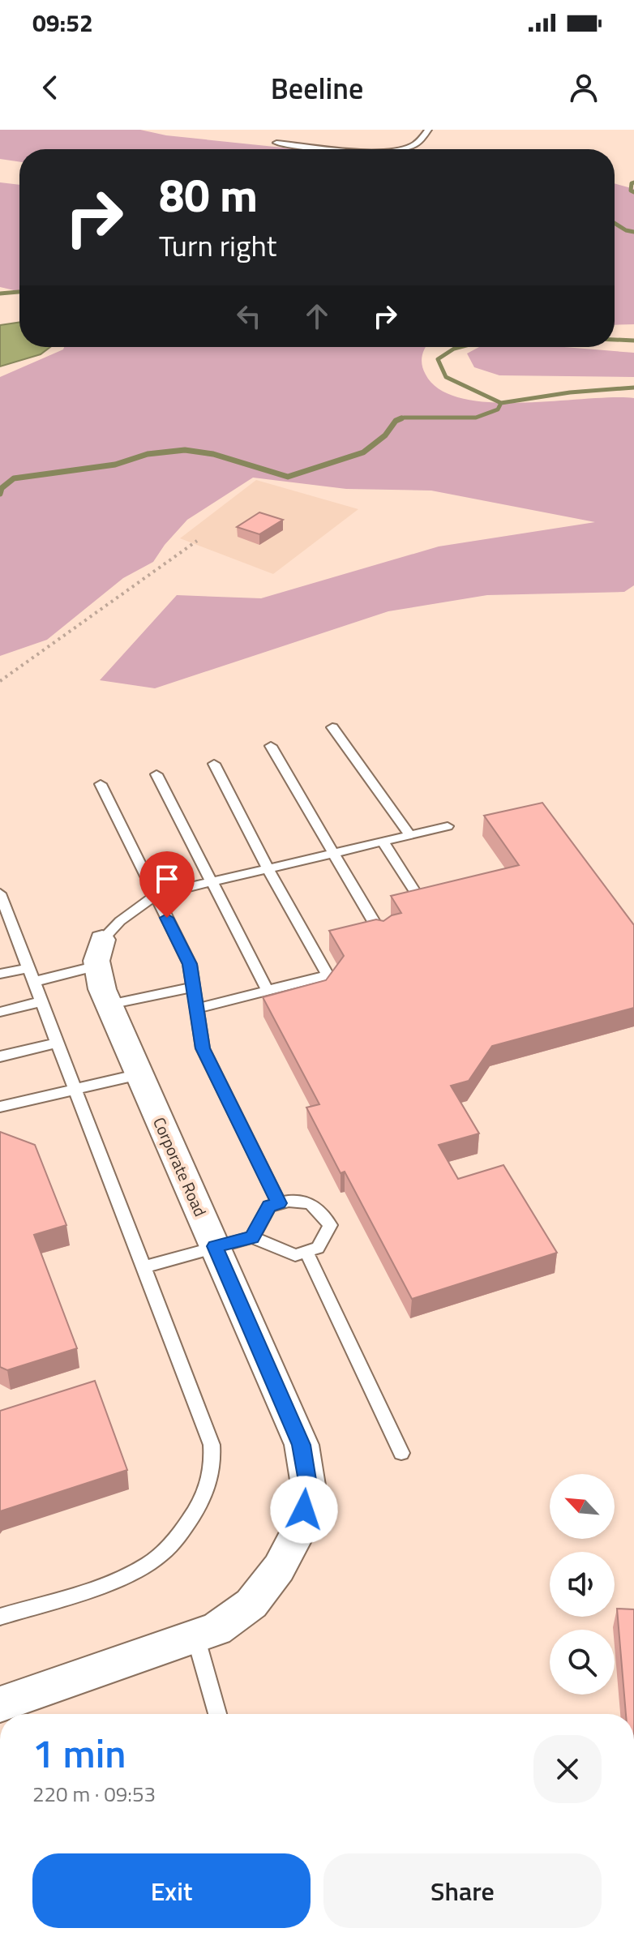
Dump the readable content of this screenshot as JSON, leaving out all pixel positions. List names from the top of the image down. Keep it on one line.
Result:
{"streets":{"street":["Corporate Road"]},"north":"top left","page":{"status":"09:52","header":"Beeline","turn":["80 m","Turn right"],"heading":["1 min","220 m · 09:53"],"buttons":["Exit","Share"]}}
